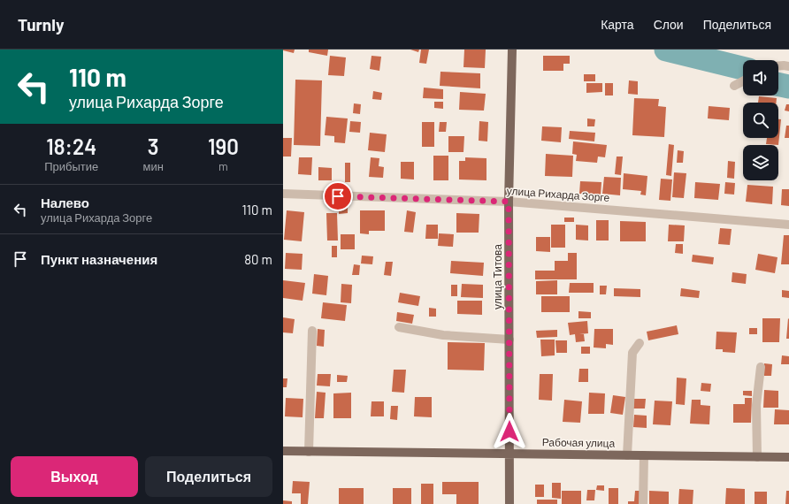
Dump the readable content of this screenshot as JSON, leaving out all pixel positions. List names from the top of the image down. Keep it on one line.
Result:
{"streets":{"main road":["улица Титова","Рабочая улица"],"street":["улица Рихарда Зорге"]},"crossings":[["улица Рихарда Зорге","улица Титова"],["улица Титова","Рабочая улица"]],"page":{"header":"Turnly","nav":["Карта","Слои","Поделиться"],"turn":["110 m","улица Рихарда Зорге"],"eta":["18:24","Прибытие","3","мин","190","m"],"list":[{"name":"Налево","note":"улица Рихарда Зорге","value":"110 m"},{"name":"Пункт назначения","value":"80 m"}],"buttons":["Выход","Поделиться"]}}
